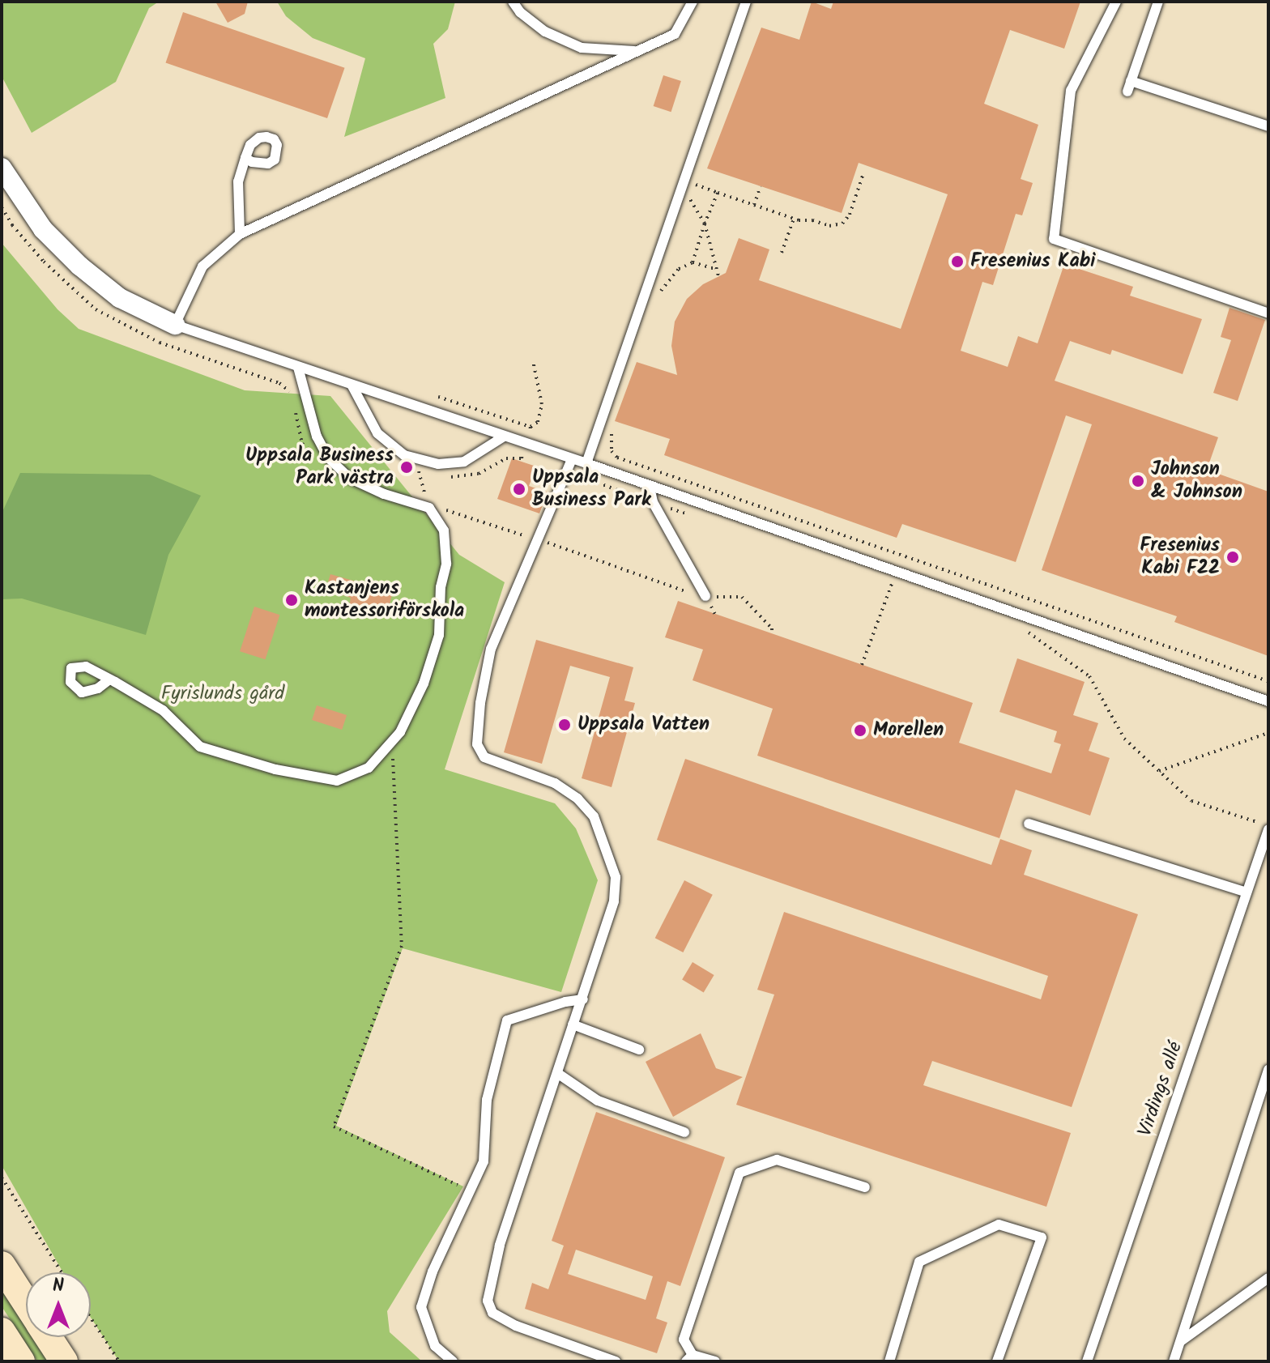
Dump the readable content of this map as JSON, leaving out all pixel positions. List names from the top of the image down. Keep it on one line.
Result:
{"streets":{"lane":["Virdings allé"]},"parks":["Fyrislunds gård"],"places":["Fresenius Kabi","Uppsala Business Park västra","Johnson & Johnson","Uppsala Business Park","Fresenius Kabi F22","Kastanjens montessoriförskola","Uppsala Vatten","Morellen"],"north":"top"}
